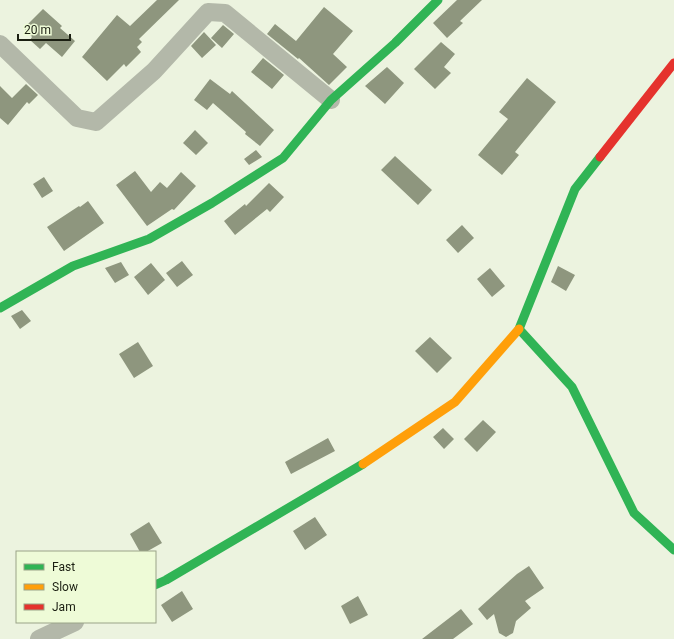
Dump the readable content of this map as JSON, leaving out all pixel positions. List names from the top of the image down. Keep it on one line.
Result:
{"legend":["Fast","Slow","Jam"],"scale_bar":"20 m"}
